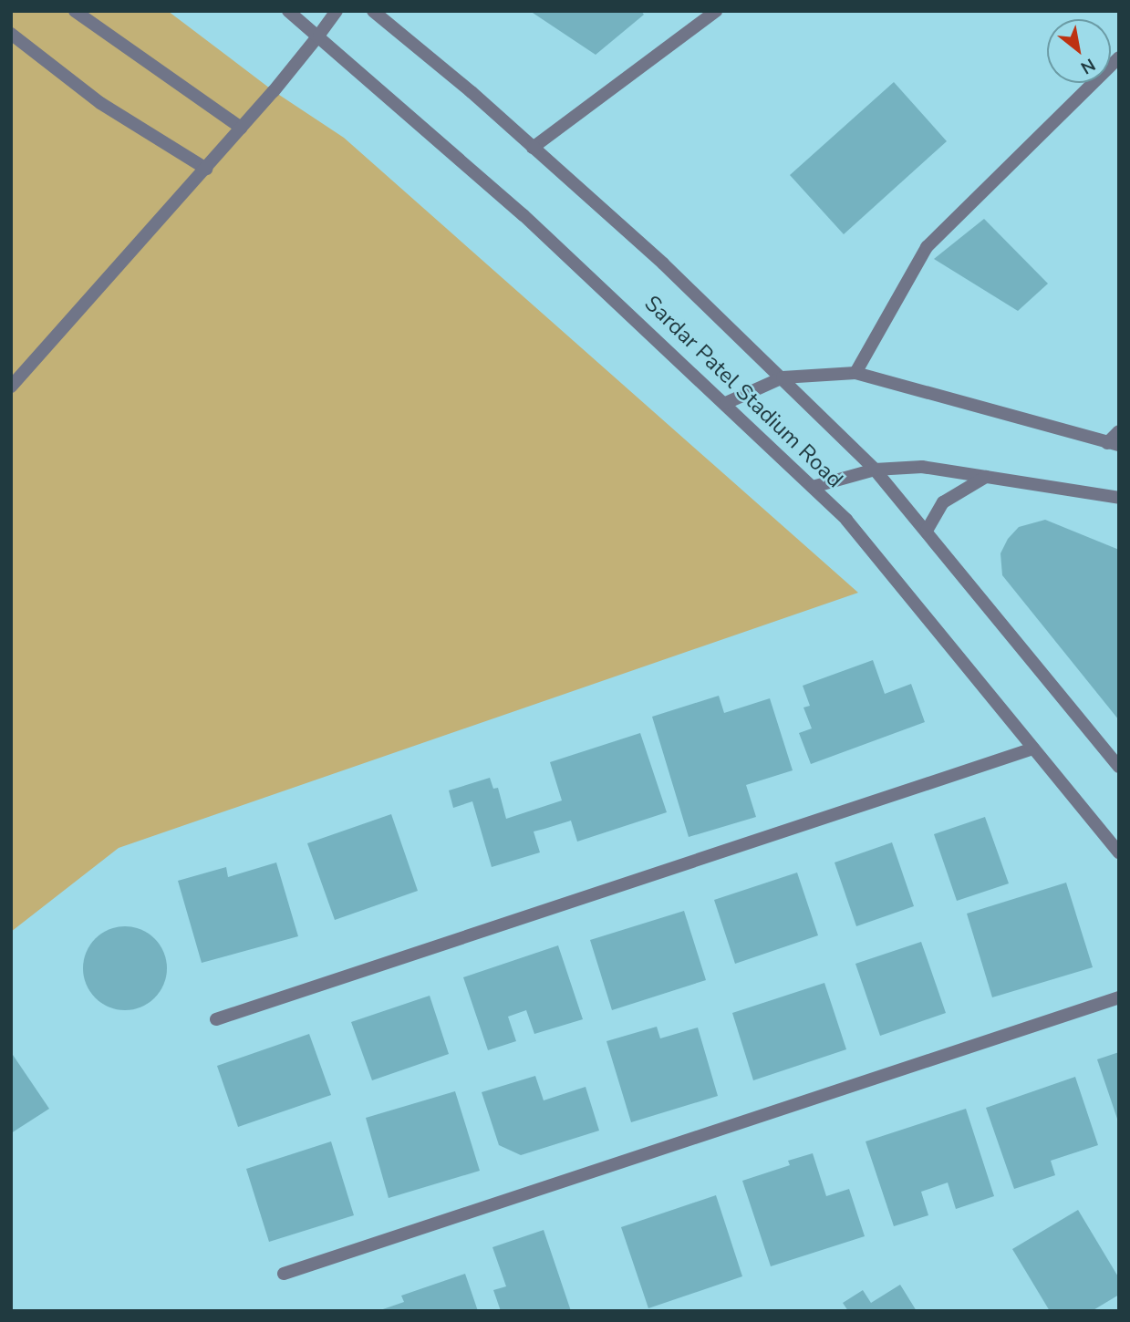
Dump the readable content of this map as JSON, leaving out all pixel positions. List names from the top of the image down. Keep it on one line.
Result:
{"streets":{"street":["Sardar Patel Stadium Road"]},"north":"bottom right"}
